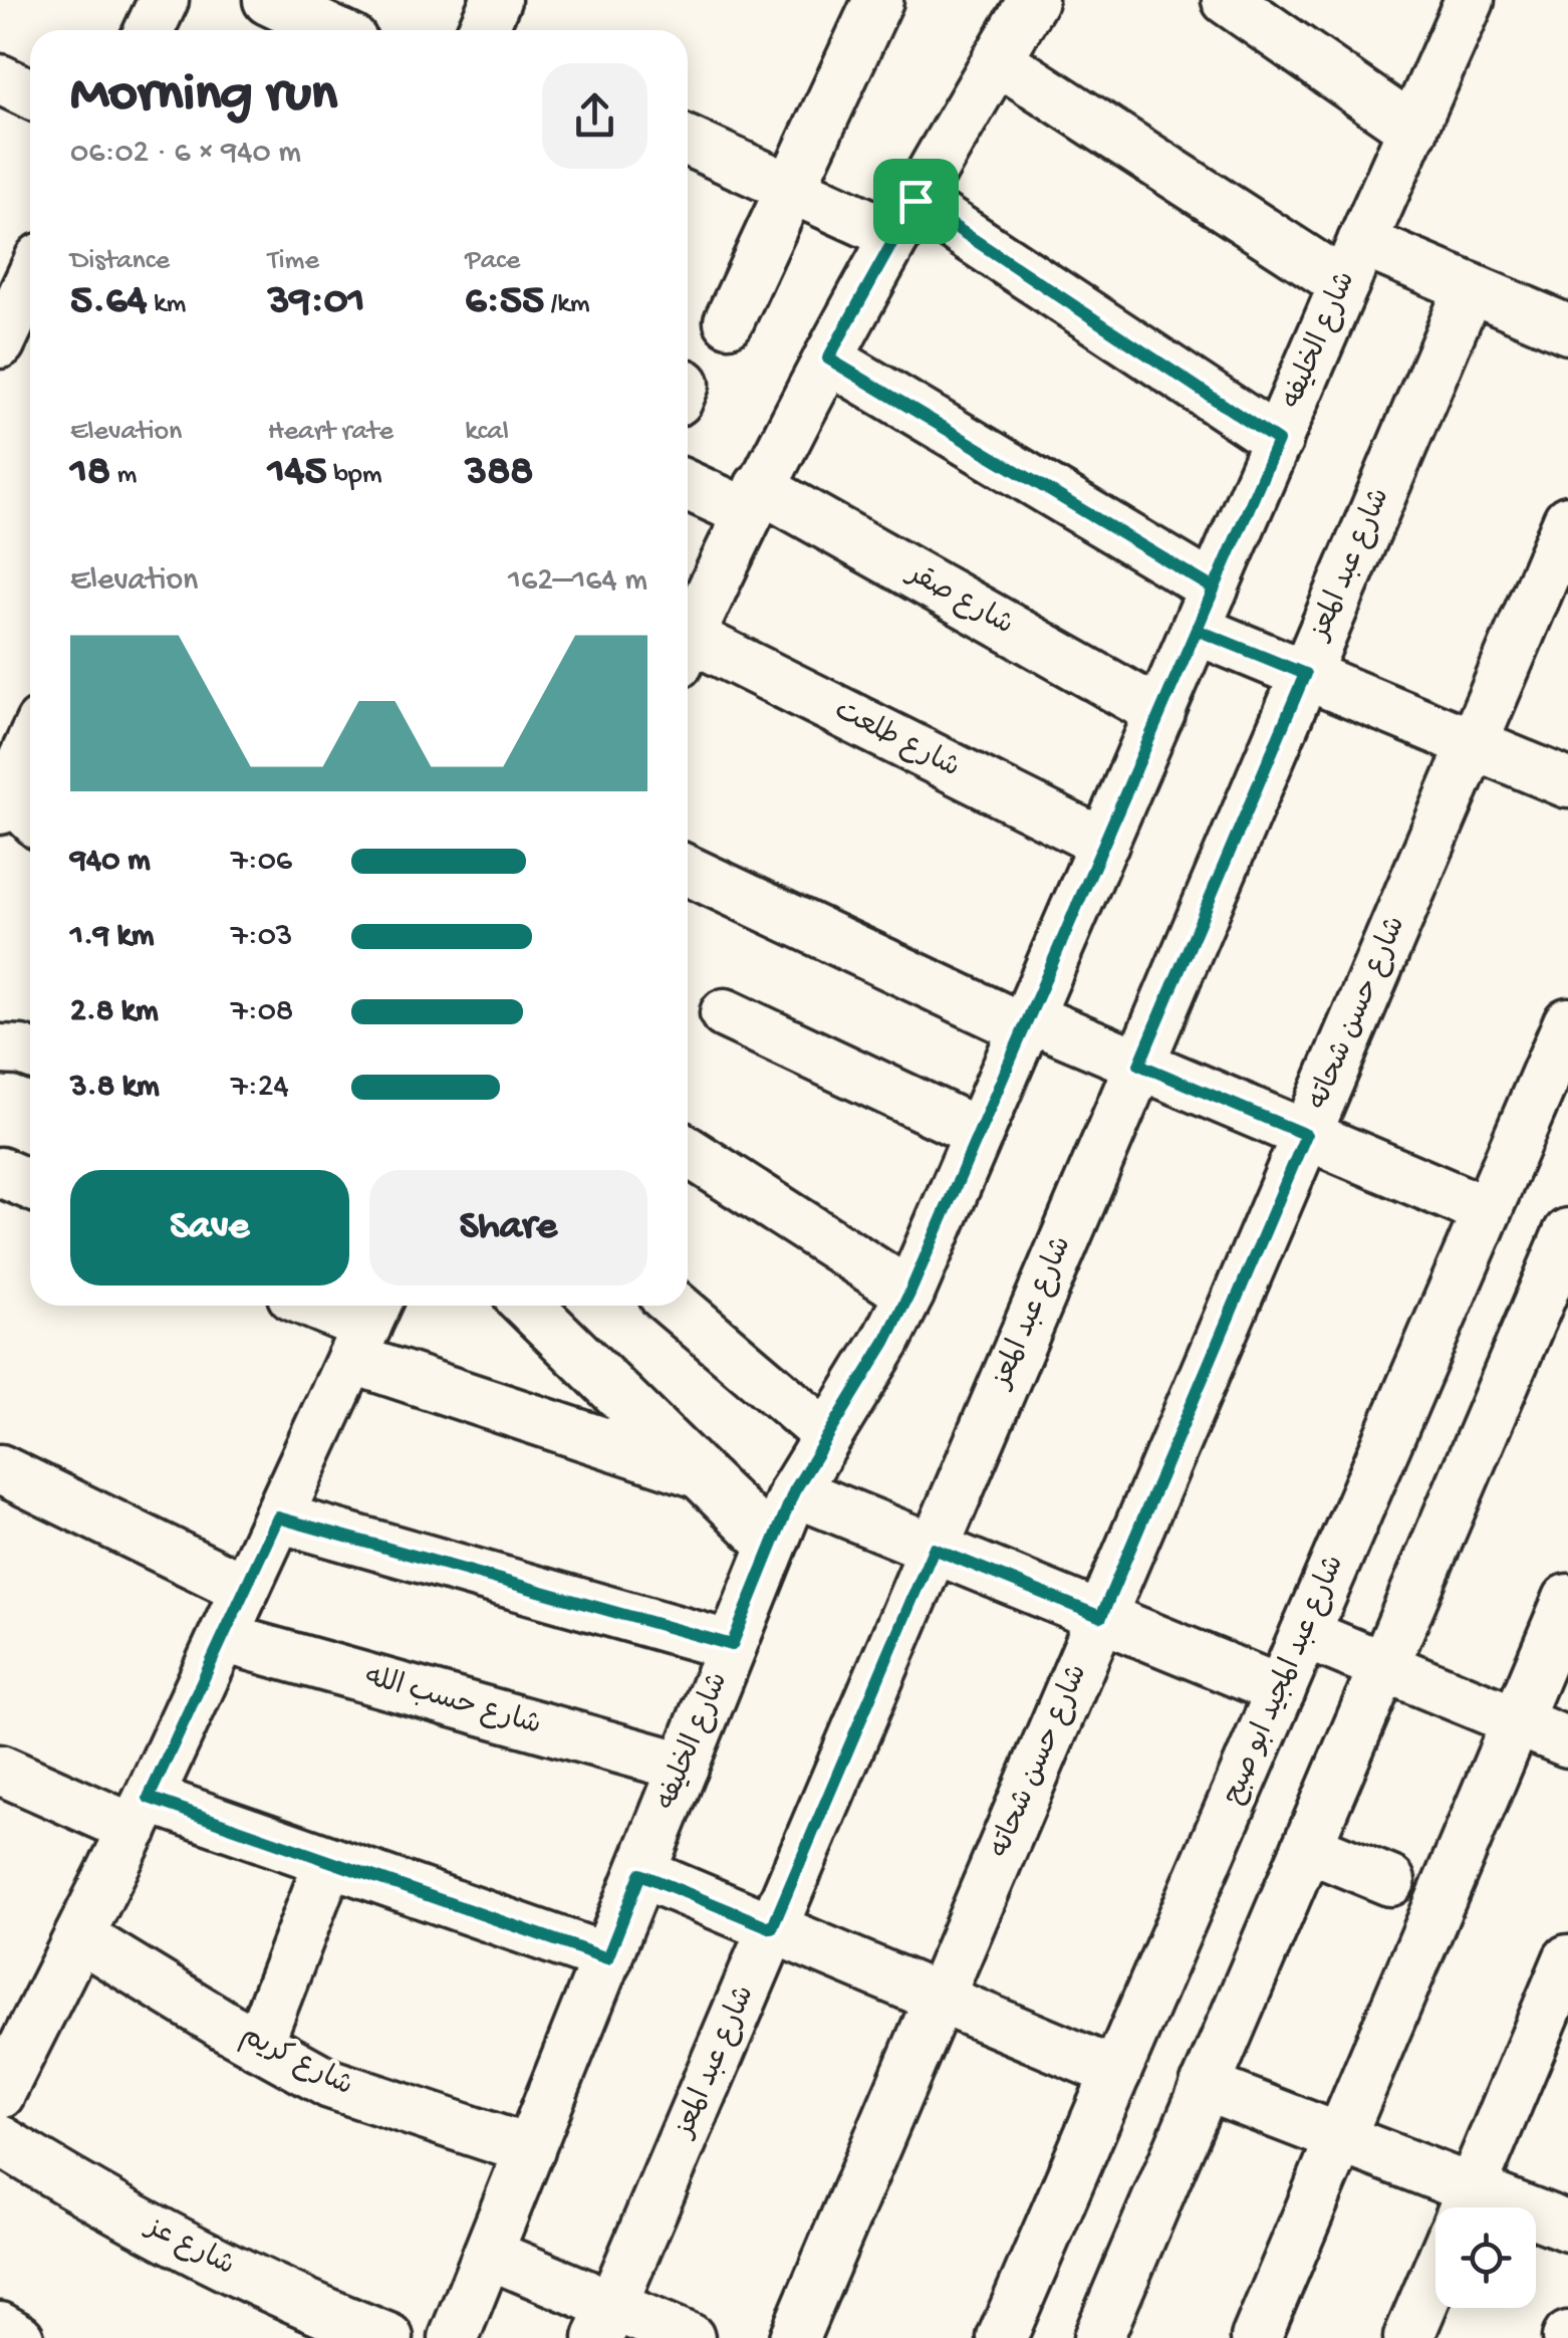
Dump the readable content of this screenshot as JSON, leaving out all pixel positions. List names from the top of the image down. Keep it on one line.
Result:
{"streets":{"street":["شارع الخليفه","شارع عبد المعز","شارع صقر","شارع طلعت","شارع حسن شحاته","شارع عبد المجيد ابو صبح","شارع حسب الله","شارع كريم","شارع عز"]},"crossings":[["شارع الخليفه","شارع صقر"],["شارع الخليفه","شارع طلعت"],["شارع الخليفه","شارع حسب الله"],["شارع الخليفه","شارع كريم"]],"page":{"heading":["Morning run","06:02 · 6 × 940 m"],"stats":[["Distance","5.64 km"],["Time","39:01"],["Pace","6:55 /km"],["Elevation","18 m"],["Heart rate","145 bpm"],["kcal","388"]],"chart":["Elevation","162–164 m"],"list":[{"name":"940 m","note":"7:06"},{"name":"1.9 km","note":"7:03"},{"name":"2.8 km","note":"7:08"},{"name":"3.8 km","note":"7:24"}],"buttons":["Save","Share"]}}
